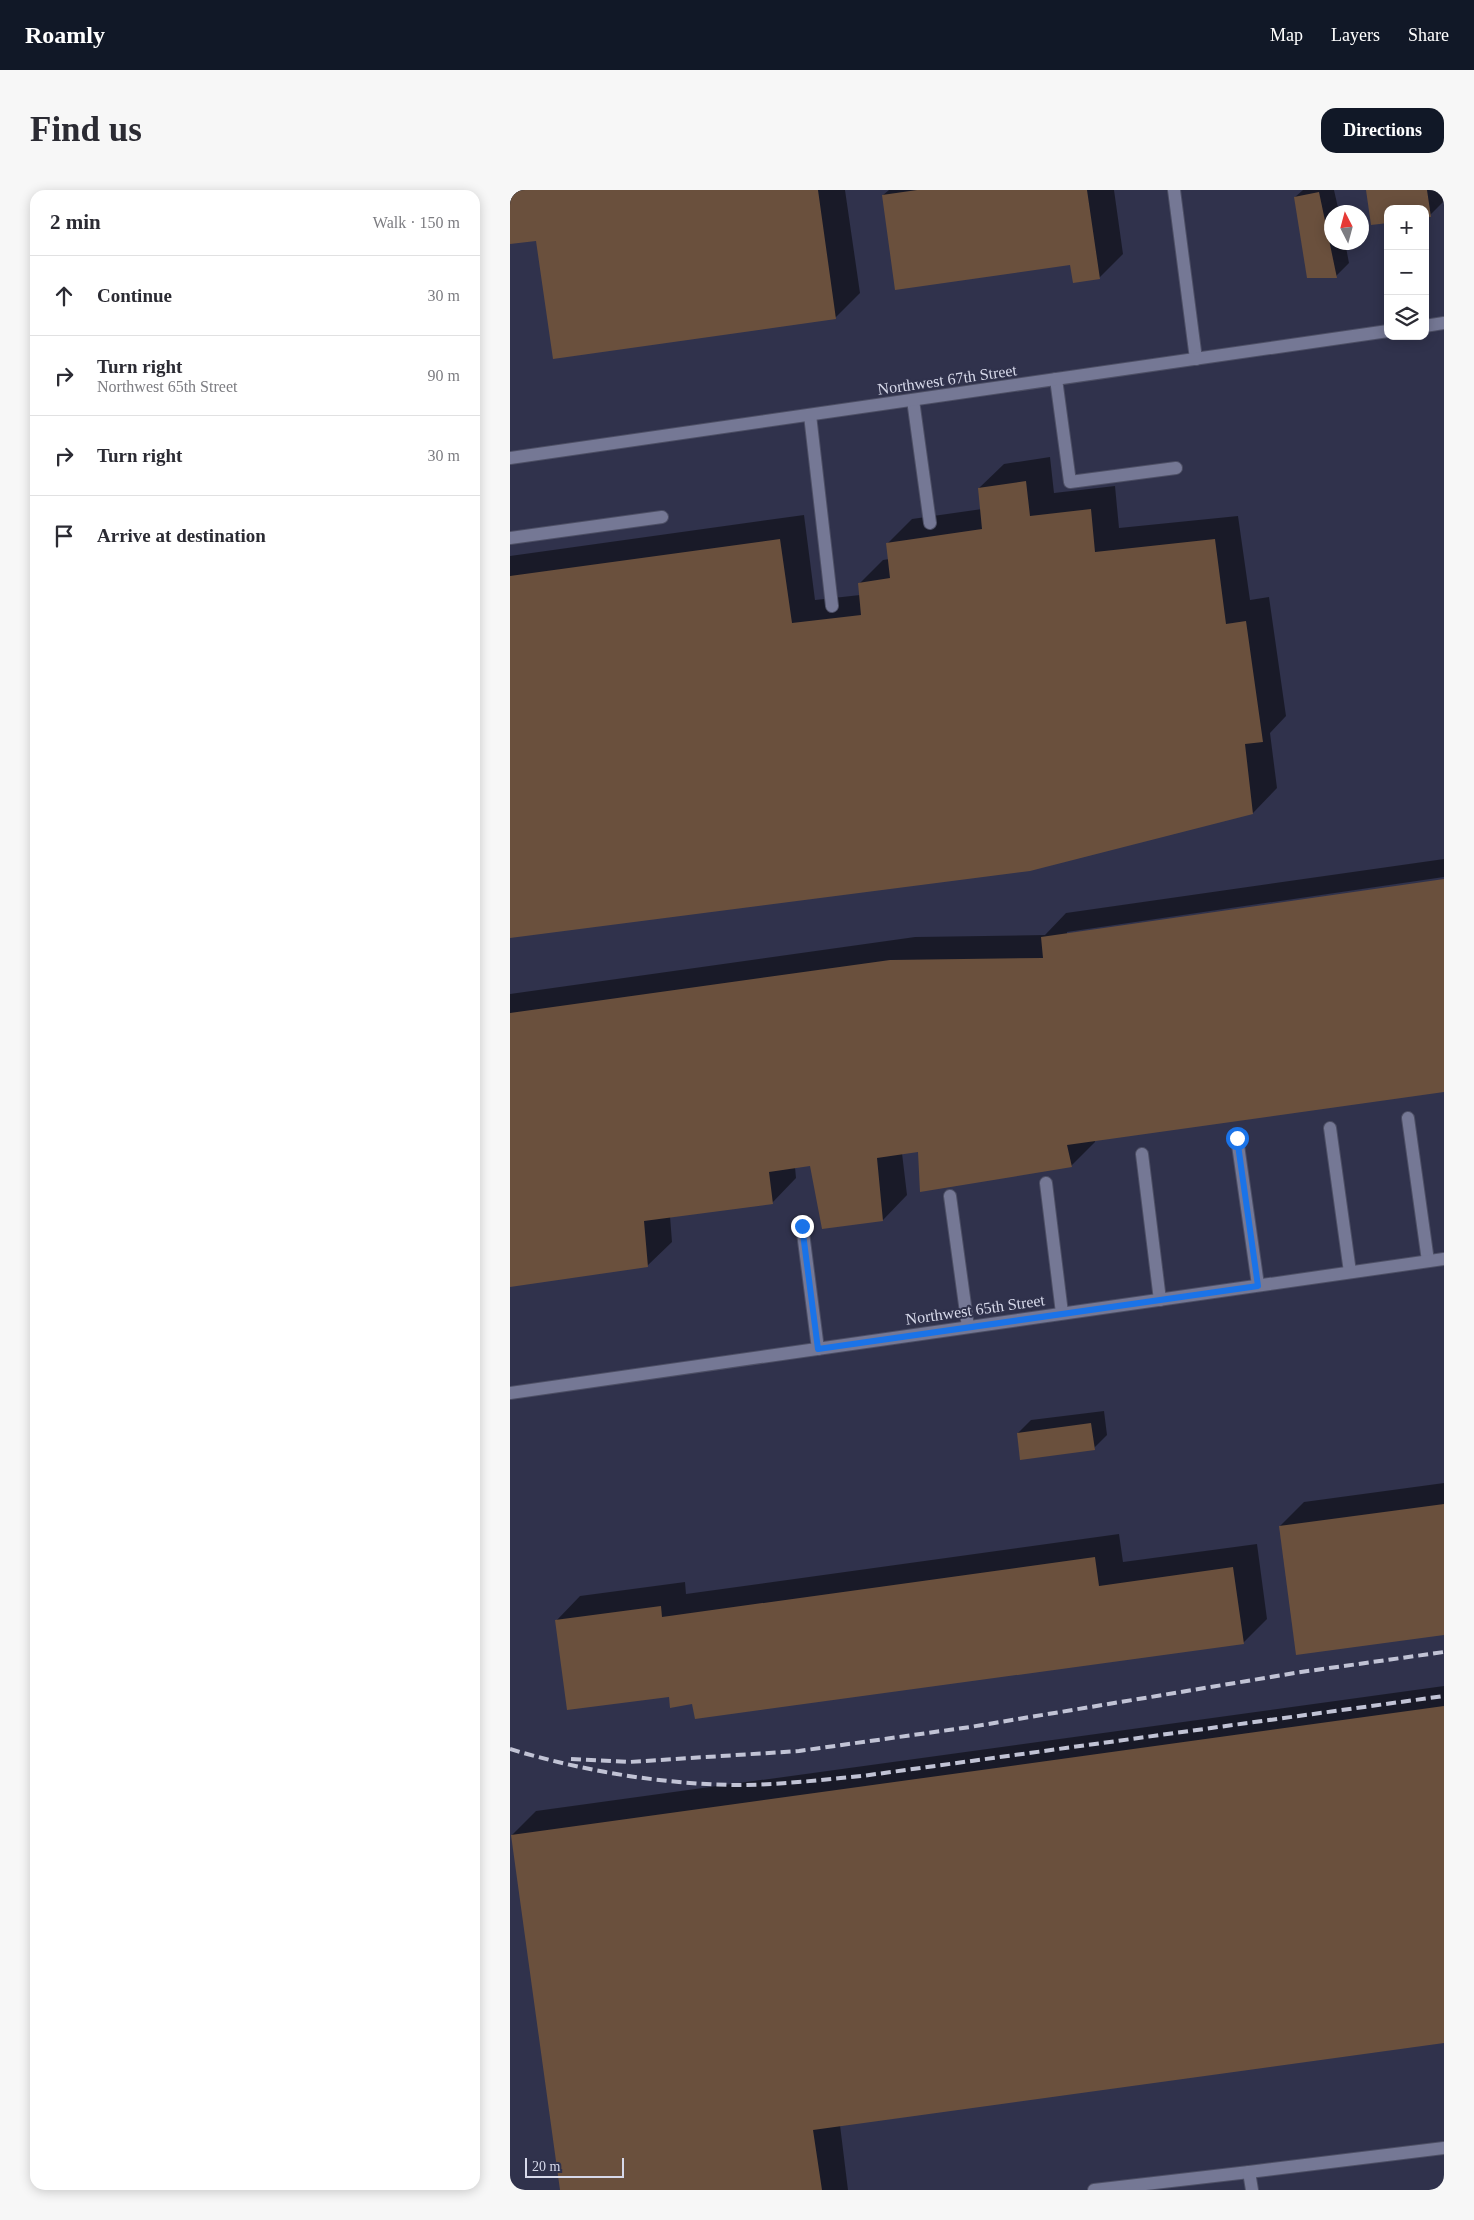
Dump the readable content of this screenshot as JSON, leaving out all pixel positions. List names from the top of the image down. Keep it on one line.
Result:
{"streets":{"street":["Northwest 67th Street","Northwest 65th Street"]},"scale_bar":"20 m","north":"top","page":{"header":"Roamly","nav":["Map","Layers","Share"],"buttons":"Directions","title":"Find us","heading":["2 min","Walk · 150 m"],"map_buttons":["+","−"],"list":[["Continue","30 m"],["Turn right","Northwest 65th Street","90 m"],["Turn right","30 m"],"Arrive at destination"],"scale":"20 m"}}
